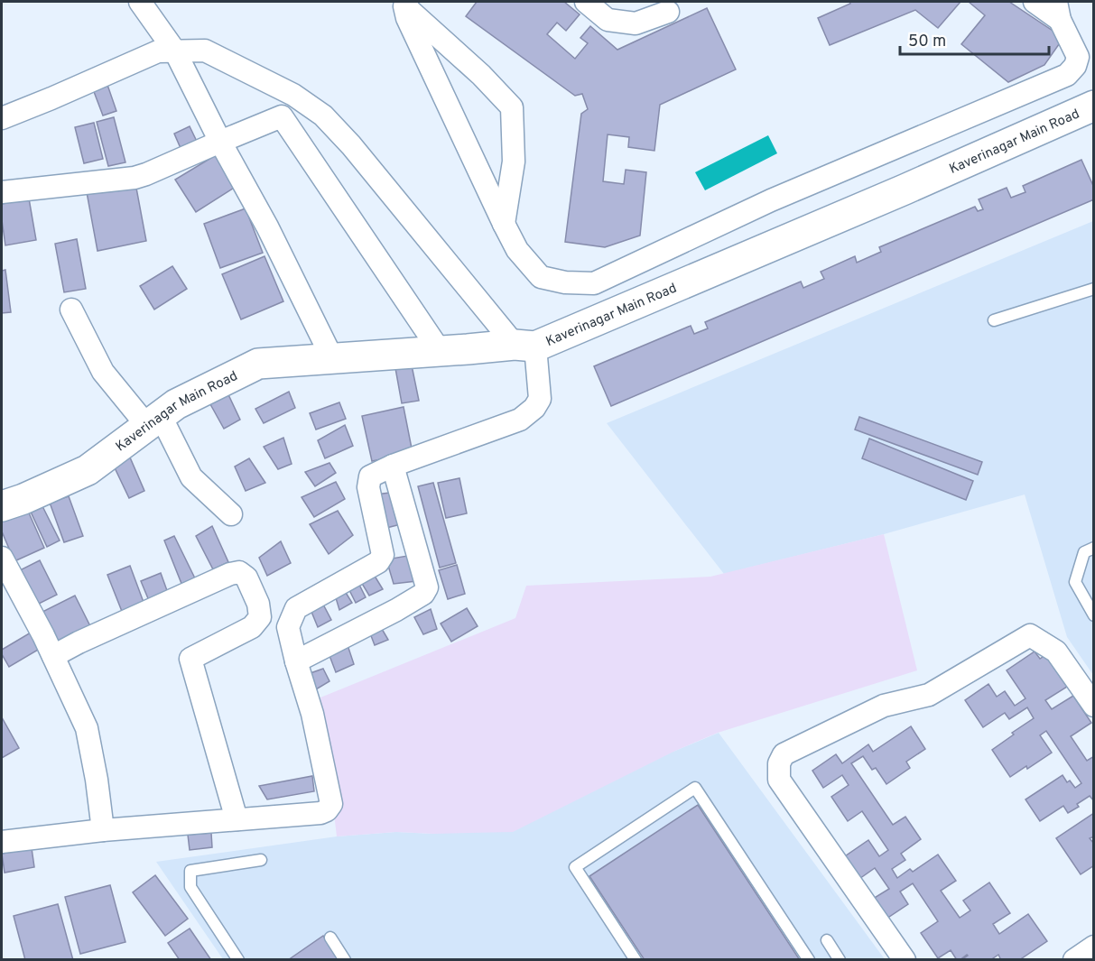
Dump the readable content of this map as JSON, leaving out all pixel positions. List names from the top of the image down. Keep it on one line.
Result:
{"streets":{"street":["Kaverinagar Main Road"]},"scale_bar":"50 m"}
